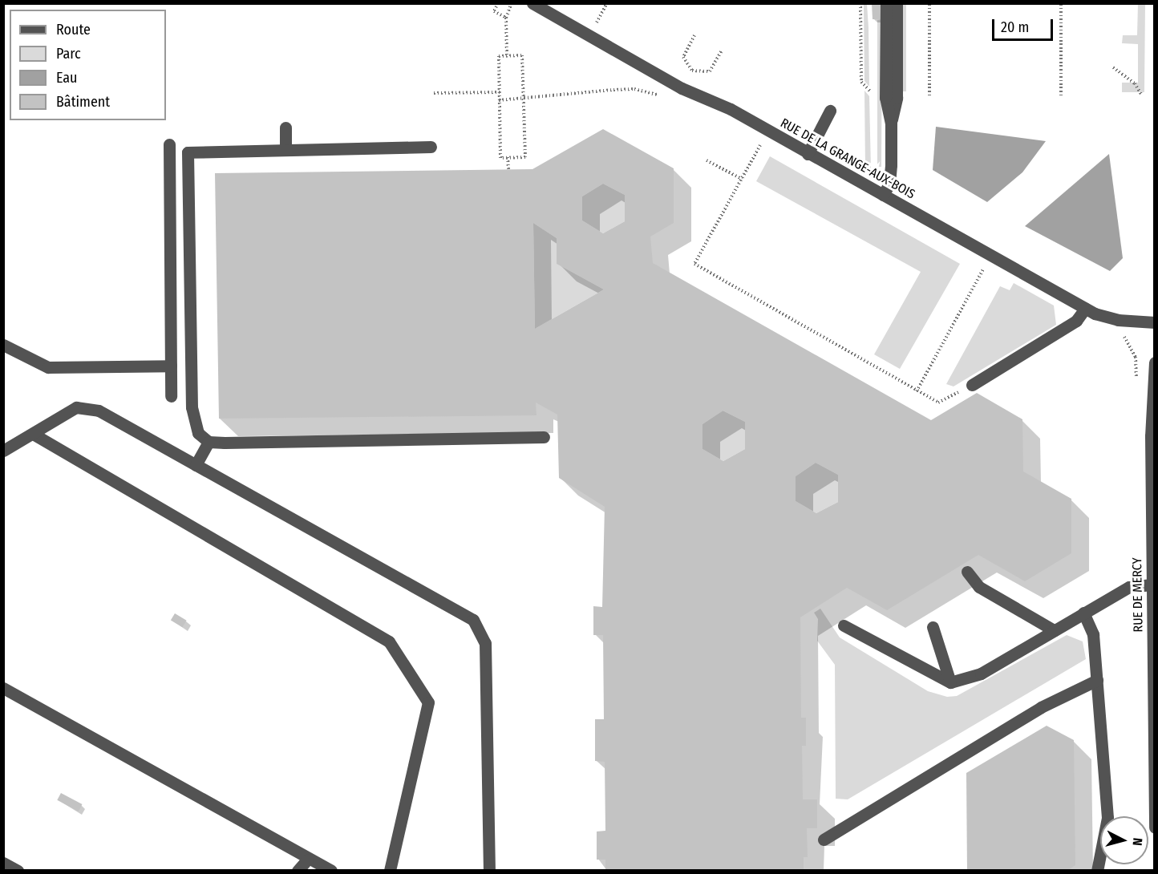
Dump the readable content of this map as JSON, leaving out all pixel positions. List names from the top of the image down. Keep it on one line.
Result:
{"streets":{"street":["RUE DE LA GRANGE-AUX-BOIS","RUE DE MERCY"]},"legend":["Route","Parc","Eau","Bâtiment"],"scale_bar":"20 m","north":"right"}
